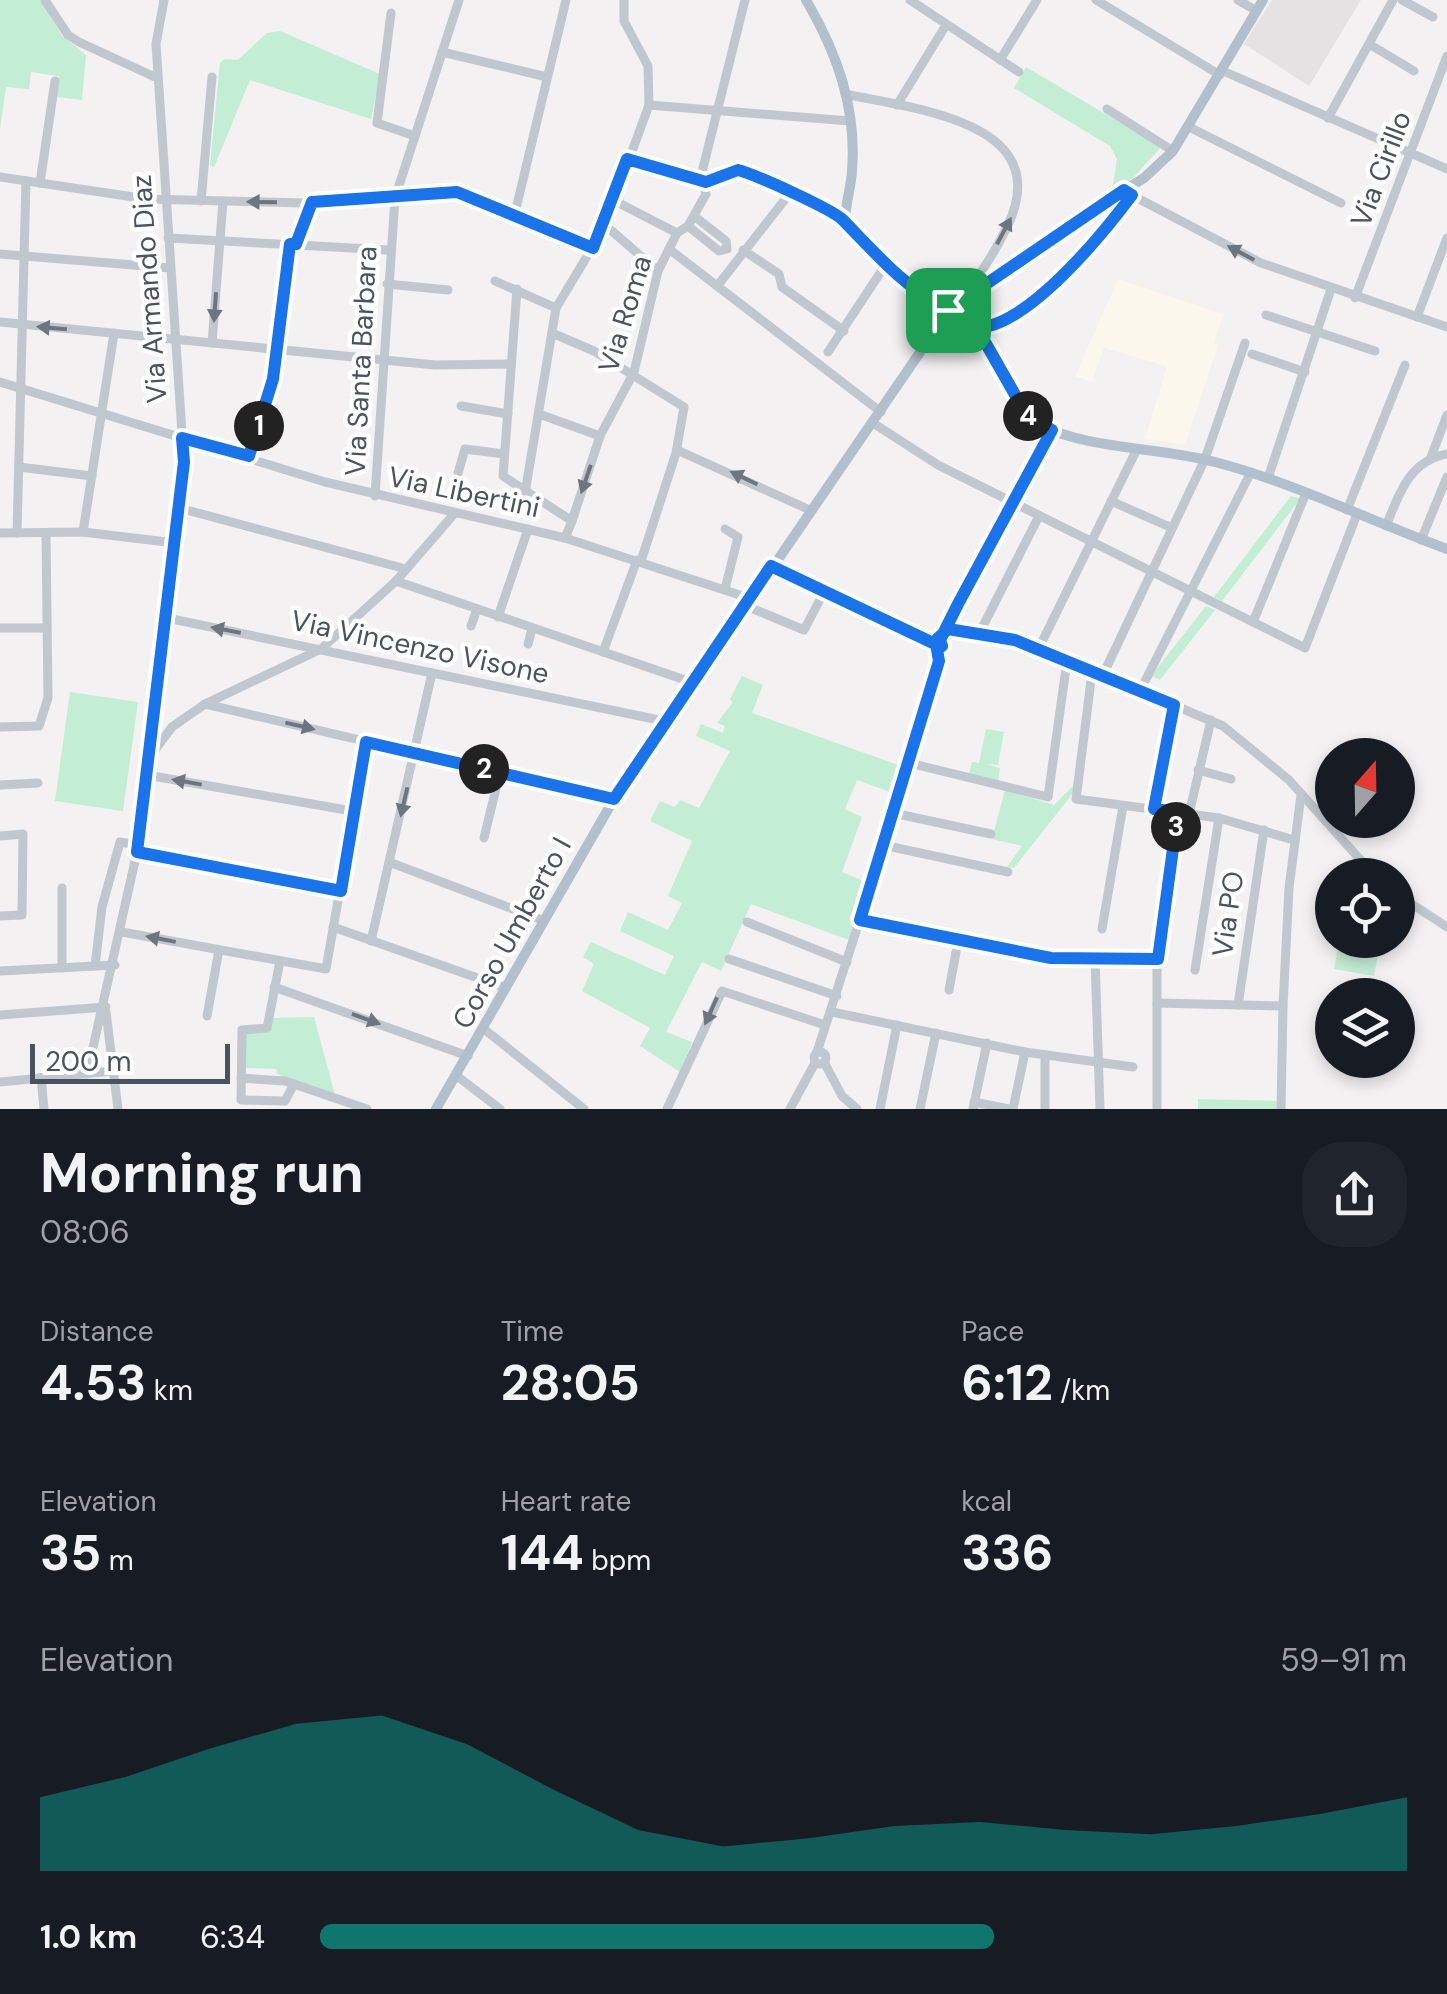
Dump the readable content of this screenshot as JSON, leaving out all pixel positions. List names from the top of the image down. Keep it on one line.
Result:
{"streets":{"main road":["Corso Umberto I"],"street":["Via Cirillo","Via Armando Diaz","Via Roma","Via Santa Barbara","Via Libertini","Via Vincenzo Visone","Via PO"]},"crossings":[["Via Armando Diaz","Via Libertini"],["Via Armando Diaz","Via Vincenzo Visone"],["Via Roma","Via Libertini"],["Via Santa Barbara","Via Libertini"],["Via Libertini","Corso Umberto I"],["Via Vincenzo Visone","Corso Umberto I"]],"scale_bar":"200 m","north":"top","page":{"pins":["4","1","2","3"],"scale":"200 m","heading":["Morning run","08:06"],"stats":[["Distance","4.53 km"],["Time","28:05"],["Pace","6:12 /km"],["Elevation","35 m"],["Heart rate","144 bpm"],["kcal","336"]],"chart":["Elevation","59–91 m"],"list":[{"name":"1.0 km","note":"6:34"}]}}
